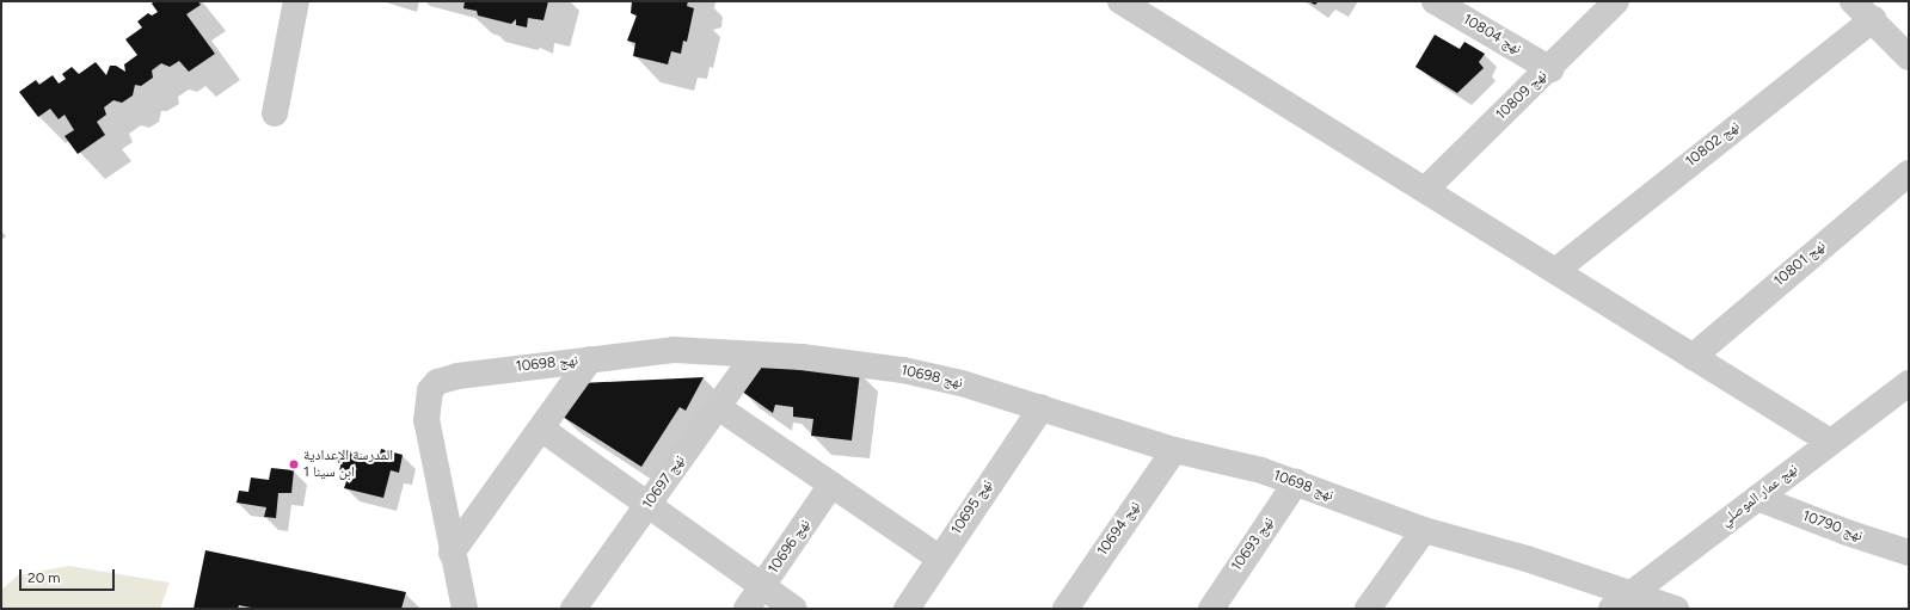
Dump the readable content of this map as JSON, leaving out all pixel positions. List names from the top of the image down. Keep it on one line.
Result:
{"streets":{"street":["نهج 10804","نهج 10809","نهج 10802","نهج 10801","نهج 10698","نهج 10697","نهج عمار الموصلي","نهج 10695","نهج 10790","نهج 10694","نهج 10693","نهج 10696"]},"crossings":[["نهج 10804","نهج 10809"],["نهج 10698","نهج 10697"],["نهج 10698","نهج عمار الموصلي"],["نهج 10698","نهج 10695"],["نهج 10698","نهج 10694"],["نهج 10698","نهج 10693"],["نهج عمار الموصلي","نهج 10790"]],"places":["المدرسة الإعدادية ابن سينا 1"],"scale_bar":"20 m"}
